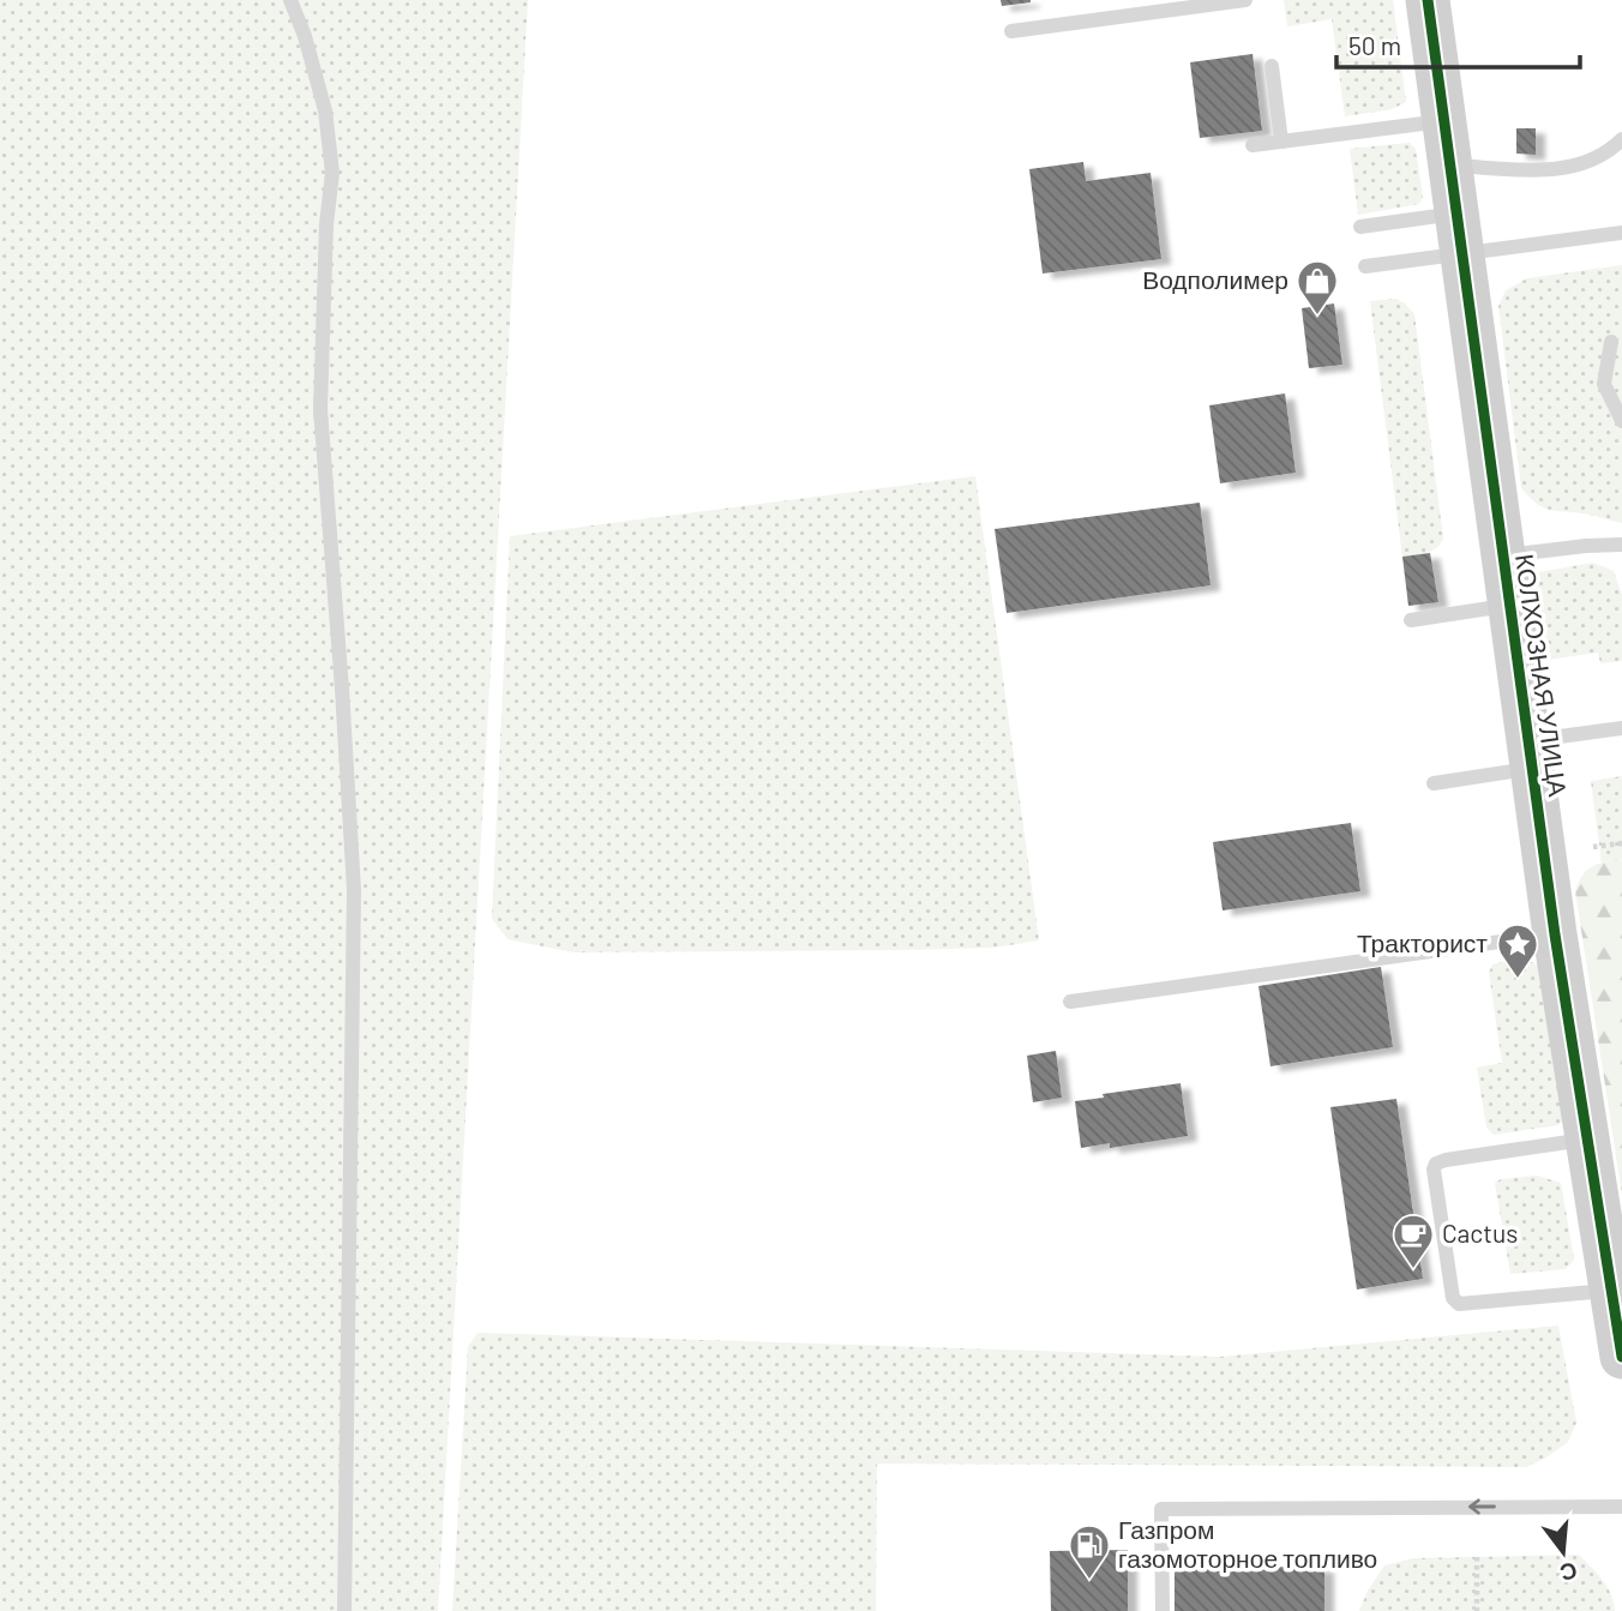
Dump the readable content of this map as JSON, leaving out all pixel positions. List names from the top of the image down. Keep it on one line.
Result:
{"streets":{"street":["КОЛХОЗНАЯ УЛИЦА"]},"places":{"shop":["Водполимер"],"place":["Тракторист"],"cafe":["Cactus"],"fuel station":["Газпром газомоторное топливо"]},"scale_bar":"50 m","north":"bottom"}
